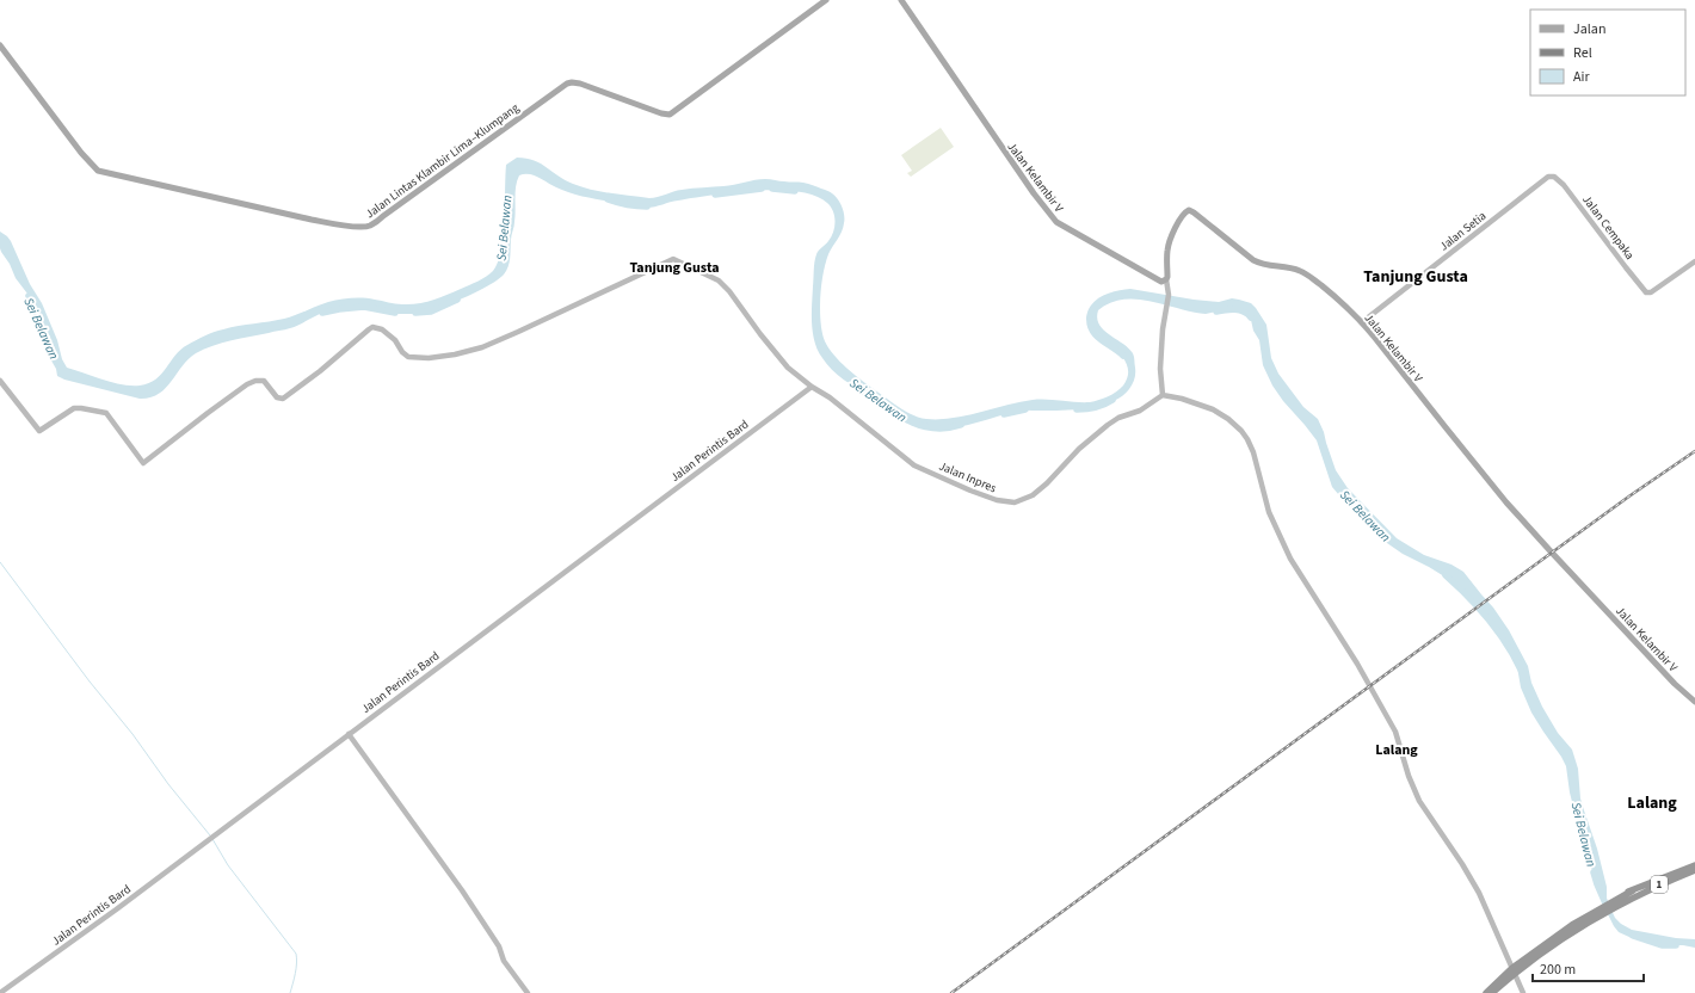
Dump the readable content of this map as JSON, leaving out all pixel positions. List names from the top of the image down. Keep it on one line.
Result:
{"streets":{"highway":["1"],"main road":["Jalan Lintas Klambir Lima–Klumpang","Jalan Kelambir V"],"street":["Jalan Cempaka","Jalan Setia","Jalan Perintis Bard","Jalan Inpres"]},"crossings":[["Jalan Kelambir V","Jalan Setia"],["Jalan Cempaka","Jalan Setia"],["Jalan Perintis Bard","Jalan Inpres"]],"districts":["Tanjung Gusta","Tanjung Gusta","Lalang","Lalang"],"water":["Sei Belawan"],"legend":["Jalan","Rel","Air"],"scale_bar":"200 m"}
